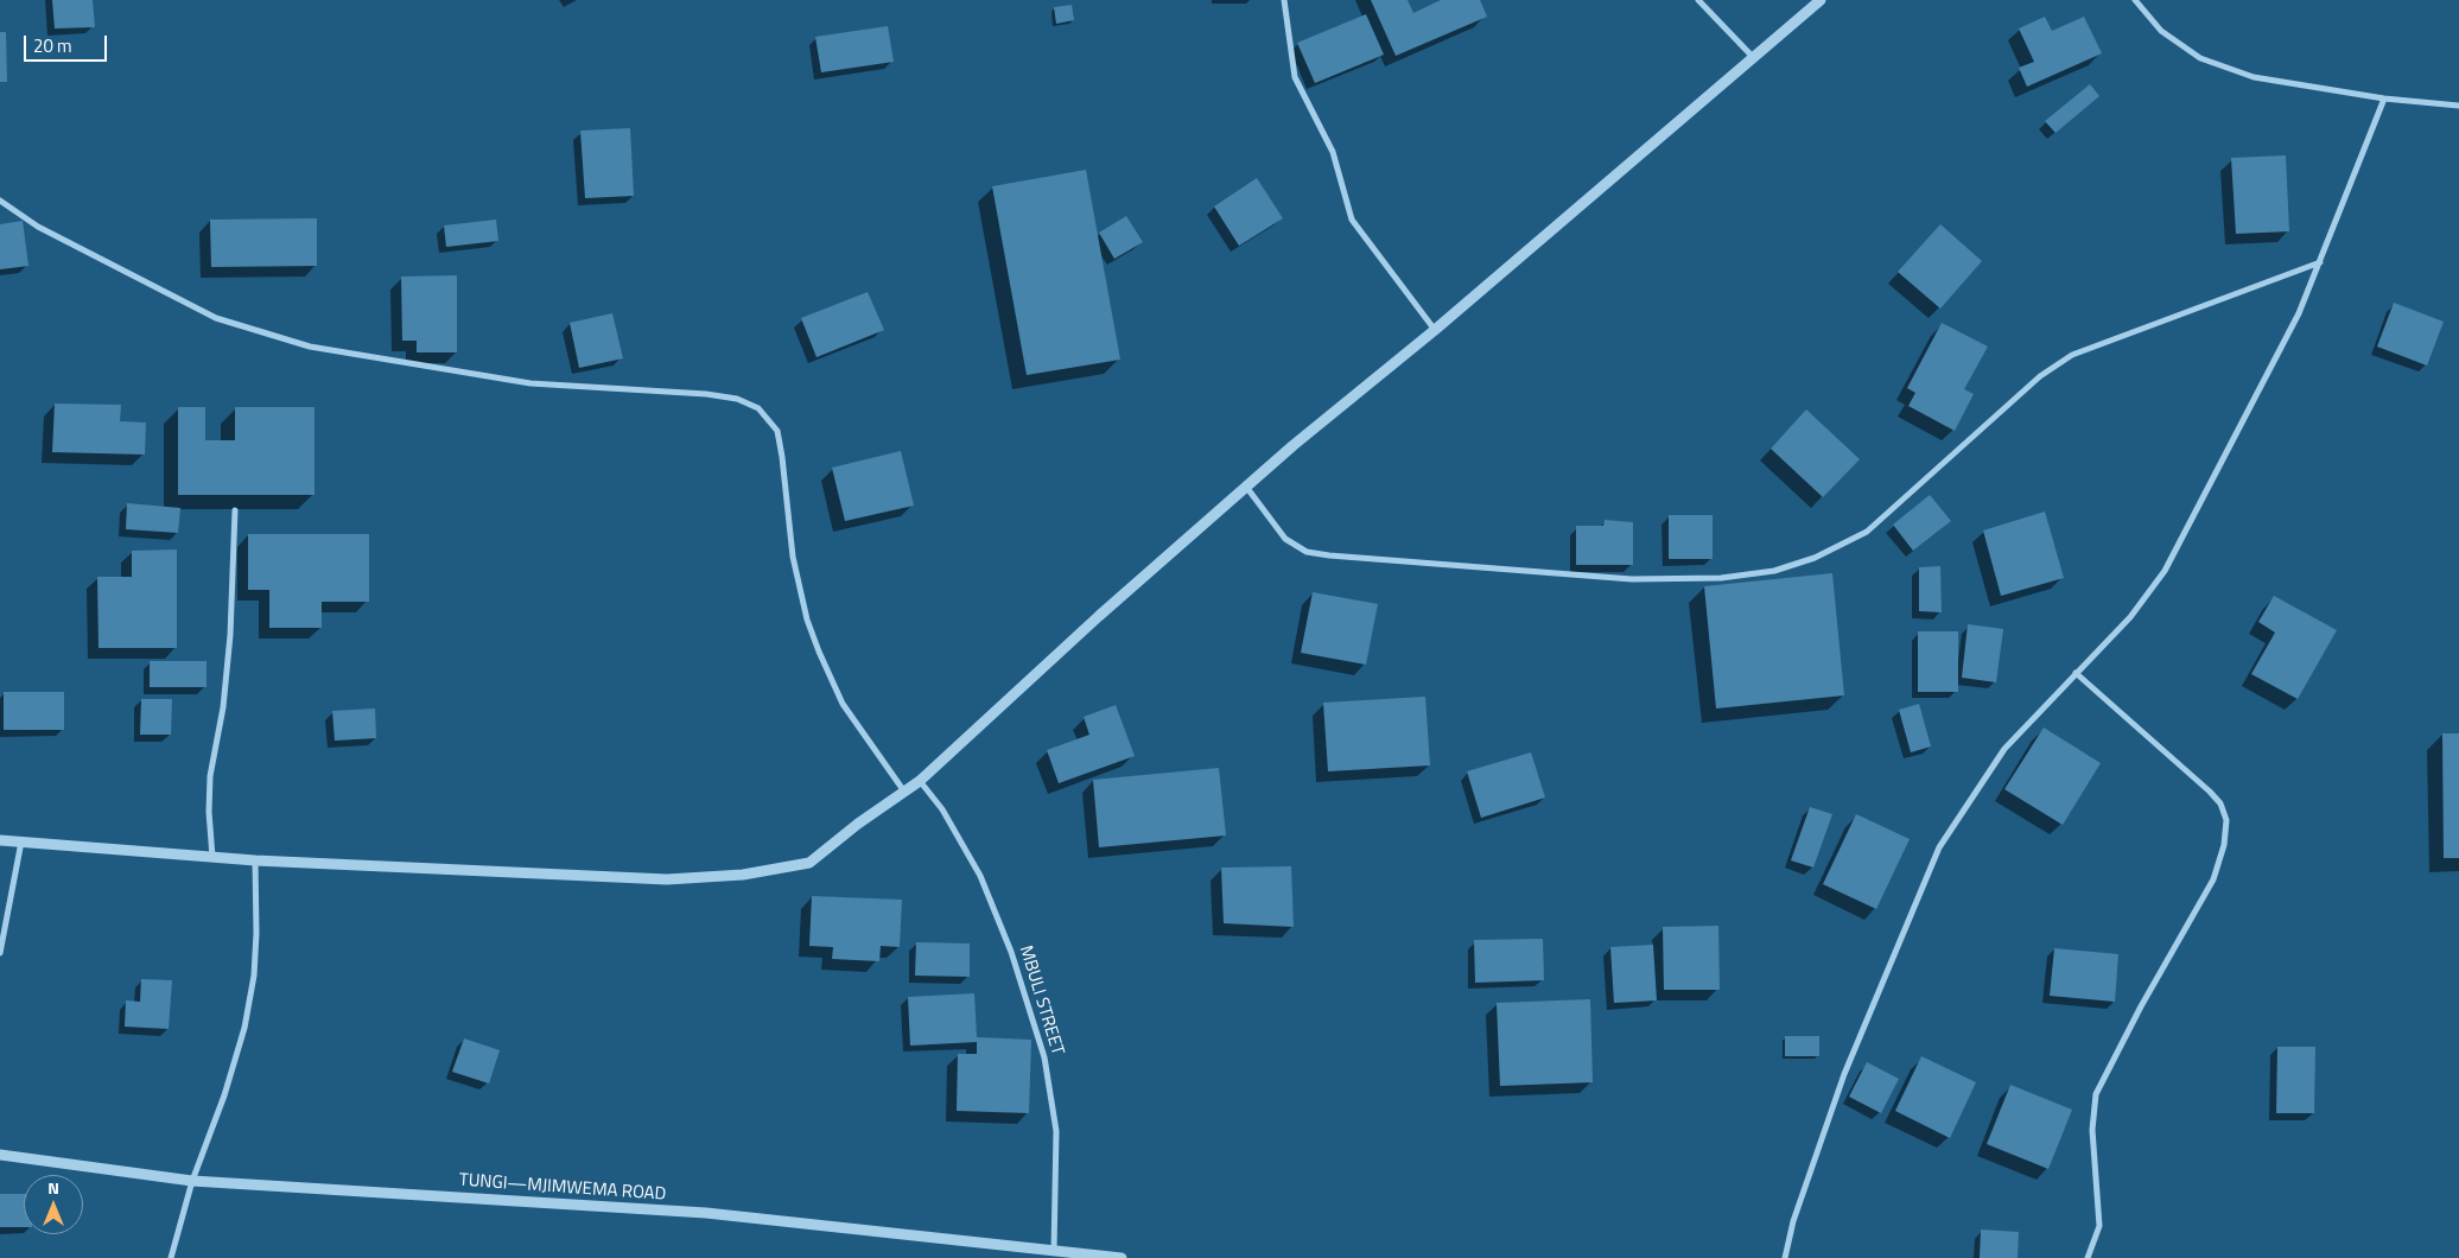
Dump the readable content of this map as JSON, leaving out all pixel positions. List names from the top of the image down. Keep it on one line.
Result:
{"streets":{"street":["MBULI STREET","TUNGI—MJIMWEMA ROAD"]},"crossings":[["MBULI STREET","TUNGI—MJIMWEMA ROAD"]],"scale_bar":"20 m","north":"top"}
